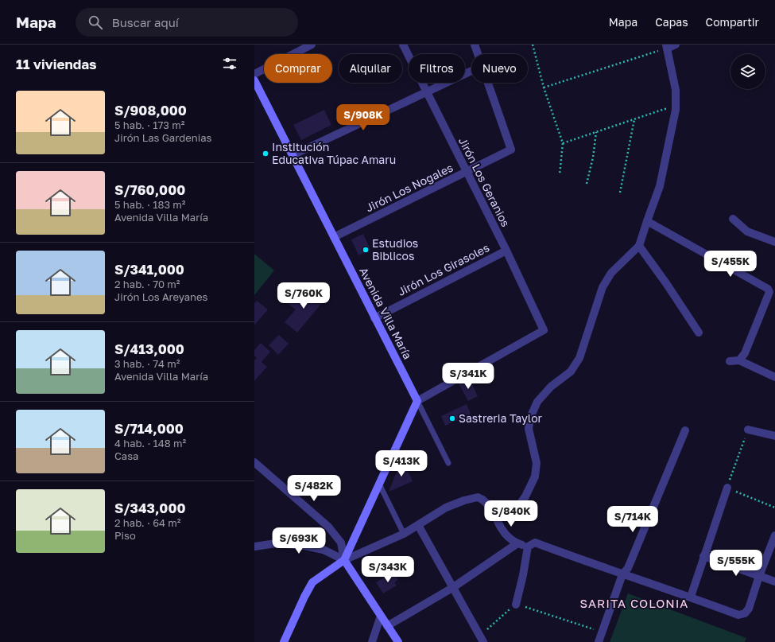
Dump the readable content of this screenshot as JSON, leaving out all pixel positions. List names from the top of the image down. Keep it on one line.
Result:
{"streets":{"street":["Jirón Los Geranios","Jirón Los Nogales","Jirón Los Girasoles","Avenida Villa María"]},"crossings":[["Jirón Los Geranios","Jirón Los Nogales"],["Jirón Los Geranios","Jirón Los Girasoles"],["Jirón Los Geranios","Avenida Villa María"],["Jirón Los Nogales","Avenida Villa María"],["Jirón Los Girasoles","Avenida Villa María"]],"districts":["SARITA COLONIA"],"places":["Institución Educativa Túpac Amaru","Estudios Biblicos","Sastreria Taylor"],"page":{"header":"Mapa","search":"Buscar aquí","nav":["Mapa","Capas","Compartir"],"heading":"11 viviendas","chip":["Comprar","Alquilar","Filtros","Nuevo"],"list":[{"name":"S/908,000","note":"5 hab. · 173 m² · Jirón Las Gardenias"},{"name":"S/760,000","note":"5 hab. · 183 m² · Avenida Villa María"},{"name":"S/341,000","note":"2 hab. · 70 m² · Jirón Los Areyanes"},{"name":"S/413,000","note":"3 hab. · 74 m² · Avenida Villa María"},{"name":"S/714,000","note":"4 hab. · 148 m² · Casa"},{"name":"S/343,000","note":"2 hab. · 64 m² · Piso"}],"price":["S/908K","S/455K","S/760K","S/341K","S/413K","S/482K","S/840K","S/714K","S/693K","S/555K","S/343K"]}}
